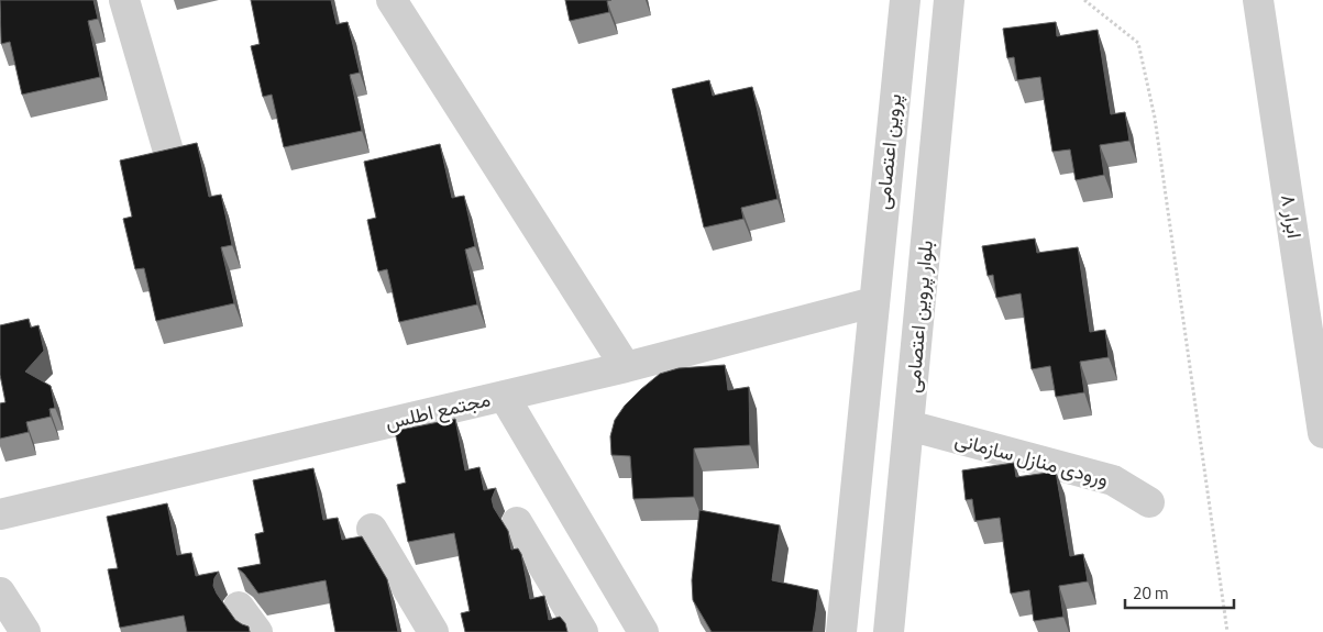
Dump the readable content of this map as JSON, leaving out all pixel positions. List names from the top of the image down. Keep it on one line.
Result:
{"streets":{"street":["پروین اعتصامی","ابرار ۸","بلوار پروین اعتصامی","مجتمع اطلس","ورودی منازل سازمانی"]},"crossings":[["پروین اعتصامی","مجتمع اطلس"],["بلوار پروین اعتصامی","ورودی منازل سازمانی"]],"scale_bar":"20 m"}
